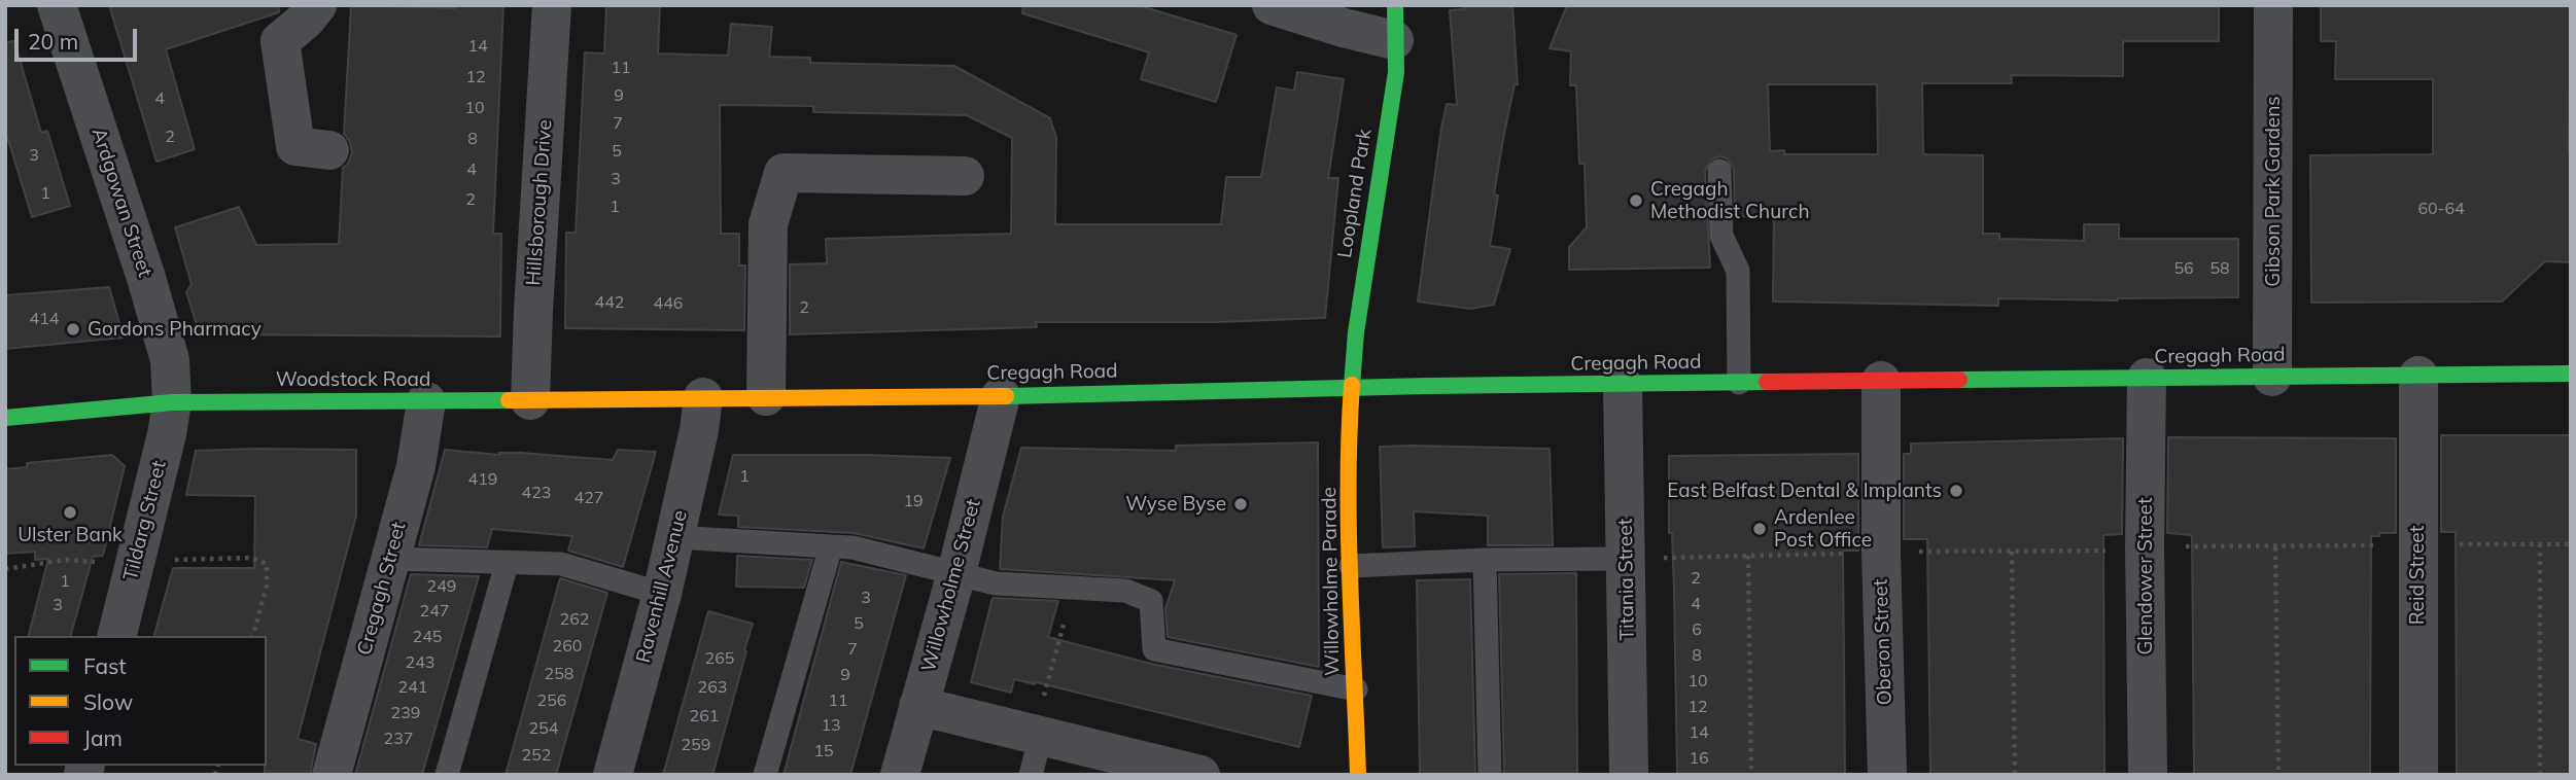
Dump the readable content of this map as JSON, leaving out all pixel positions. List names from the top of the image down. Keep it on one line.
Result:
{"streets":{"street":["Gibson Park Gardens","Loopland Park","Ardgowan Street","Hillsborough Drive","Cregagh Road","Woodstock Road","Tildarg Street","Reid Street","Glendower Street","Titania Street","Willowholme Parade","Willowholme Street","Ravenhill Avenue","Cregagh Street","Oberon Street"]},"crossings":[["Gibson Park Gardens","Cregagh Road"],["Loopland Park","Cregagh Road"],["Loopland Park","Willowholme Parade"],["Ardgowan Street","Woodstock Road"],["Ardgowan Street","Tildarg Street"],["Hillsborough Drive","Woodstock Road"],["Cregagh Road","Woodstock Road"],["Cregagh Road","Reid Street"],["Cregagh Road","Glendower Street"],["Cregagh Road","Titania Street"],["Cregagh Road","Willowholme Parade"],["Cregagh Road","Willowholme Street"],["Cregagh Road","Ravenhill Avenue"],["Cregagh Road","Oberon Street"],["Woodstock Road","Tildarg Street"],["Woodstock Road","Ravenhill Avenue"],["Woodstock Road","Cregagh Street"]],"places":["Cregagh Methodist Church","Gordons Pharmacy","East Belfast Dental & Implants","Wyse Byse","Ulster Bank","Ardenlee Post Office"],"house_numbers":["14","11","12","9","4","10","7","2","8","5","3","4","3","1","2","1","60-64","56","58","442","446","2","414","1","419","423","427","19","2","1","249","3","4","3","247","262","5","6","245","260","7","8","265","243","258","9","10","241","263","256","11","12","239","261","13","254","14","237","259","15","252","16"],"legend":["Fast","Slow","Jam"],"scale_bar":"20 m"}
